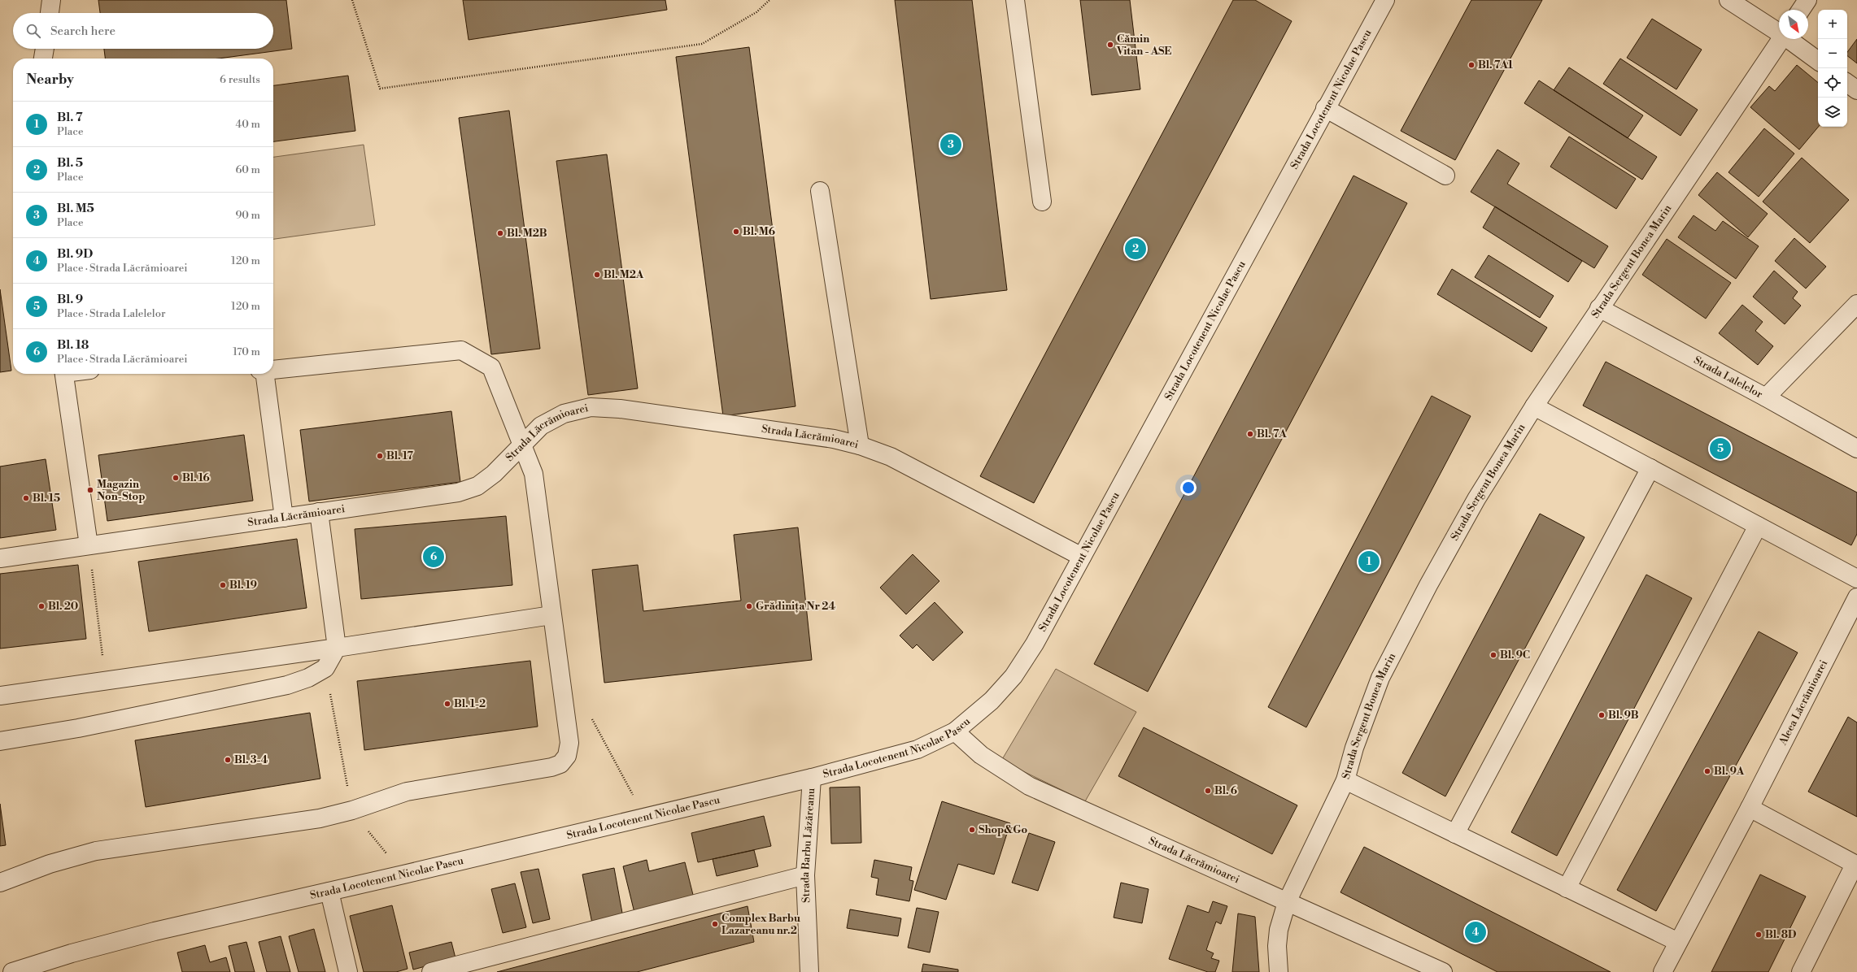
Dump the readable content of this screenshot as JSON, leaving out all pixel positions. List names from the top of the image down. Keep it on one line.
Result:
{"streets":{"street":["Strada Locotenent Nicolae Pascu","Strada Sergent Bonea Marin","Strada Lalelelor","Strada Lăcrămioarei","Aleea Lăcrămioarei","Strada Barbu Lăzăreanu"]},"crossings":[["Strada Locotenent Nicolae Pascu","Strada Lăcrămioarei"],["Strada Locotenent Nicolae Pascu","Strada Barbu Lăzăreanu"],["Strada Sergent Bonea Marin","Strada Lalelelor"],["Strada Sergent Bonea Marin","Strada Lăcrămioarei"]],"places":["Cămin Vitan - ASE","Bl. 7A1","Bl. M6","Bl. M2B","Bl. M2A","Bl. 7A","Bl. 17","Bl. 16","Magazin Non-Stop","Bl. 15","Bl. 19","Bl. 20","Grădinița Nr 24","Bl. 9C","Bl. 1-2","Bl. 9B","Bl. 3-4","Bl. 9A","Bl. 6","Shop&Go","Complex Barbu Lazareanu nr.2","Bl. 8D"],"north":"bottom right","page":{"map_buttons":["+","−"],"search":"Search here","heading":["Nearby","6 results"],"list":[{"mark":"1","name":"Bl. 7","note":"Place","value":"40 m"},{"mark":"2","name":"Bl. 5","note":"Place","value":"60 m"},{"mark":"3","name":"Bl. M5","note":"Place","value":"90 m"},{"mark":"4","name":"Bl. 9D","note":"Place · Strada Lăcrămioarei","value":"120 m"},{"mark":"5","name":"Bl. 9","note":"Place · Strada Lalelelor","value":"120 m"},{"mark":"6","name":"Bl. 18","note":"Place · Strada Lăcrămioarei","value":"170 m"}],"pins":["3","2","5","6","1","4"]}}
